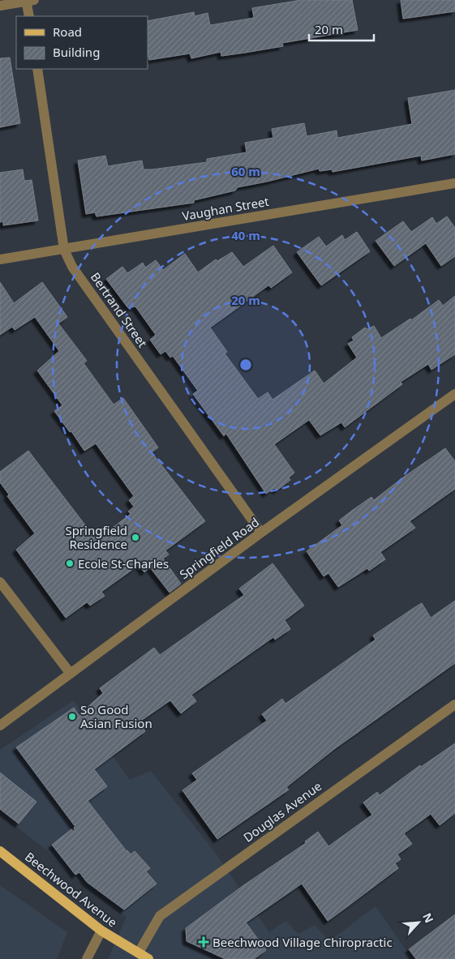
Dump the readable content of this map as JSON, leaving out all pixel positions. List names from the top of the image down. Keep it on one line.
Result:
{"streets":{"main road":["Beechwood Avenue"],"street":["Vaughan Street","Bertrand Street","Springfield Road","Douglas Avenue"]},"crossings":[["Vaughan Street","Bertrand Street"],["Bertrand Street","Springfield Road"],["Douglas Avenue","Beechwood Avenue"]],"places":{"other":["Springfield Residence","Ecole St-Charles","So Good Asian Fusion"],"health":["Beechwood Village Chiropractic"]},"legend":["Road","Building"],"scale_bar":"20 m","north":"top right","rings":["60 m","40 m","20 m"]}
